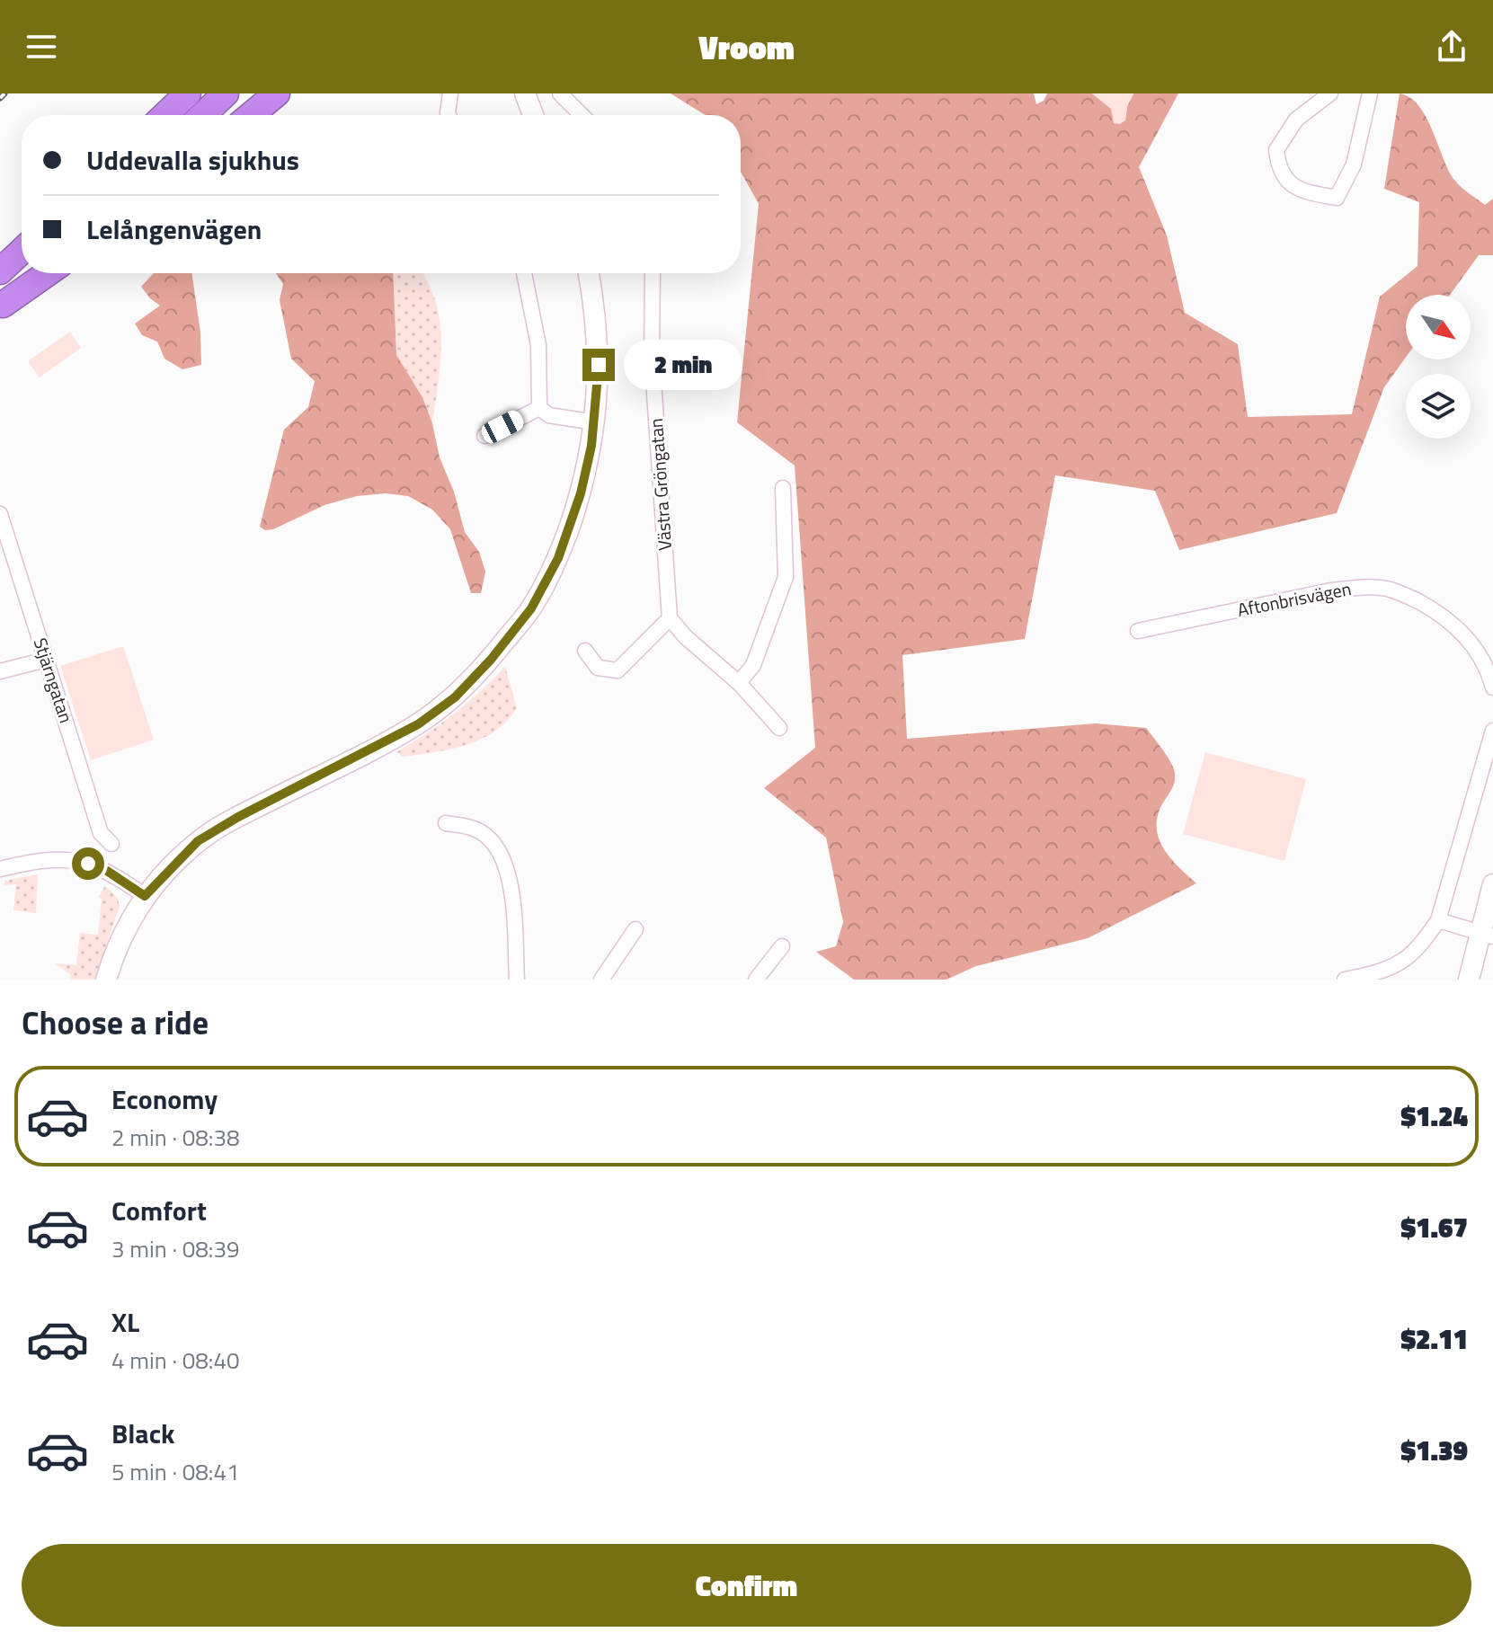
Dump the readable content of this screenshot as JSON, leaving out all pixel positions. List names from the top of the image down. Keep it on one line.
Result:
{"streets":{"street":["Västra Gröngatan","Aftonbrisvägen","Stjärngatan"]},"north":"bottom right","page":{"header":"Vroom","banner":["Uddevalla sjukhus","Lelångenvägen"],"bubble":"2 min","heading":"Choose a ride","list":[{"name":"Economy","note":"2 min · 08:38","value":"$1.24"},{"name":"Comfort","note":"3 min · 08:39","value":"$1.67"},{"name":"XL","note":"4 min · 08:40","value":"$2.11"},{"name":"Black","note":"5 min · 08:41","value":"$1.39"}],"buttons":"Confirm"}}
